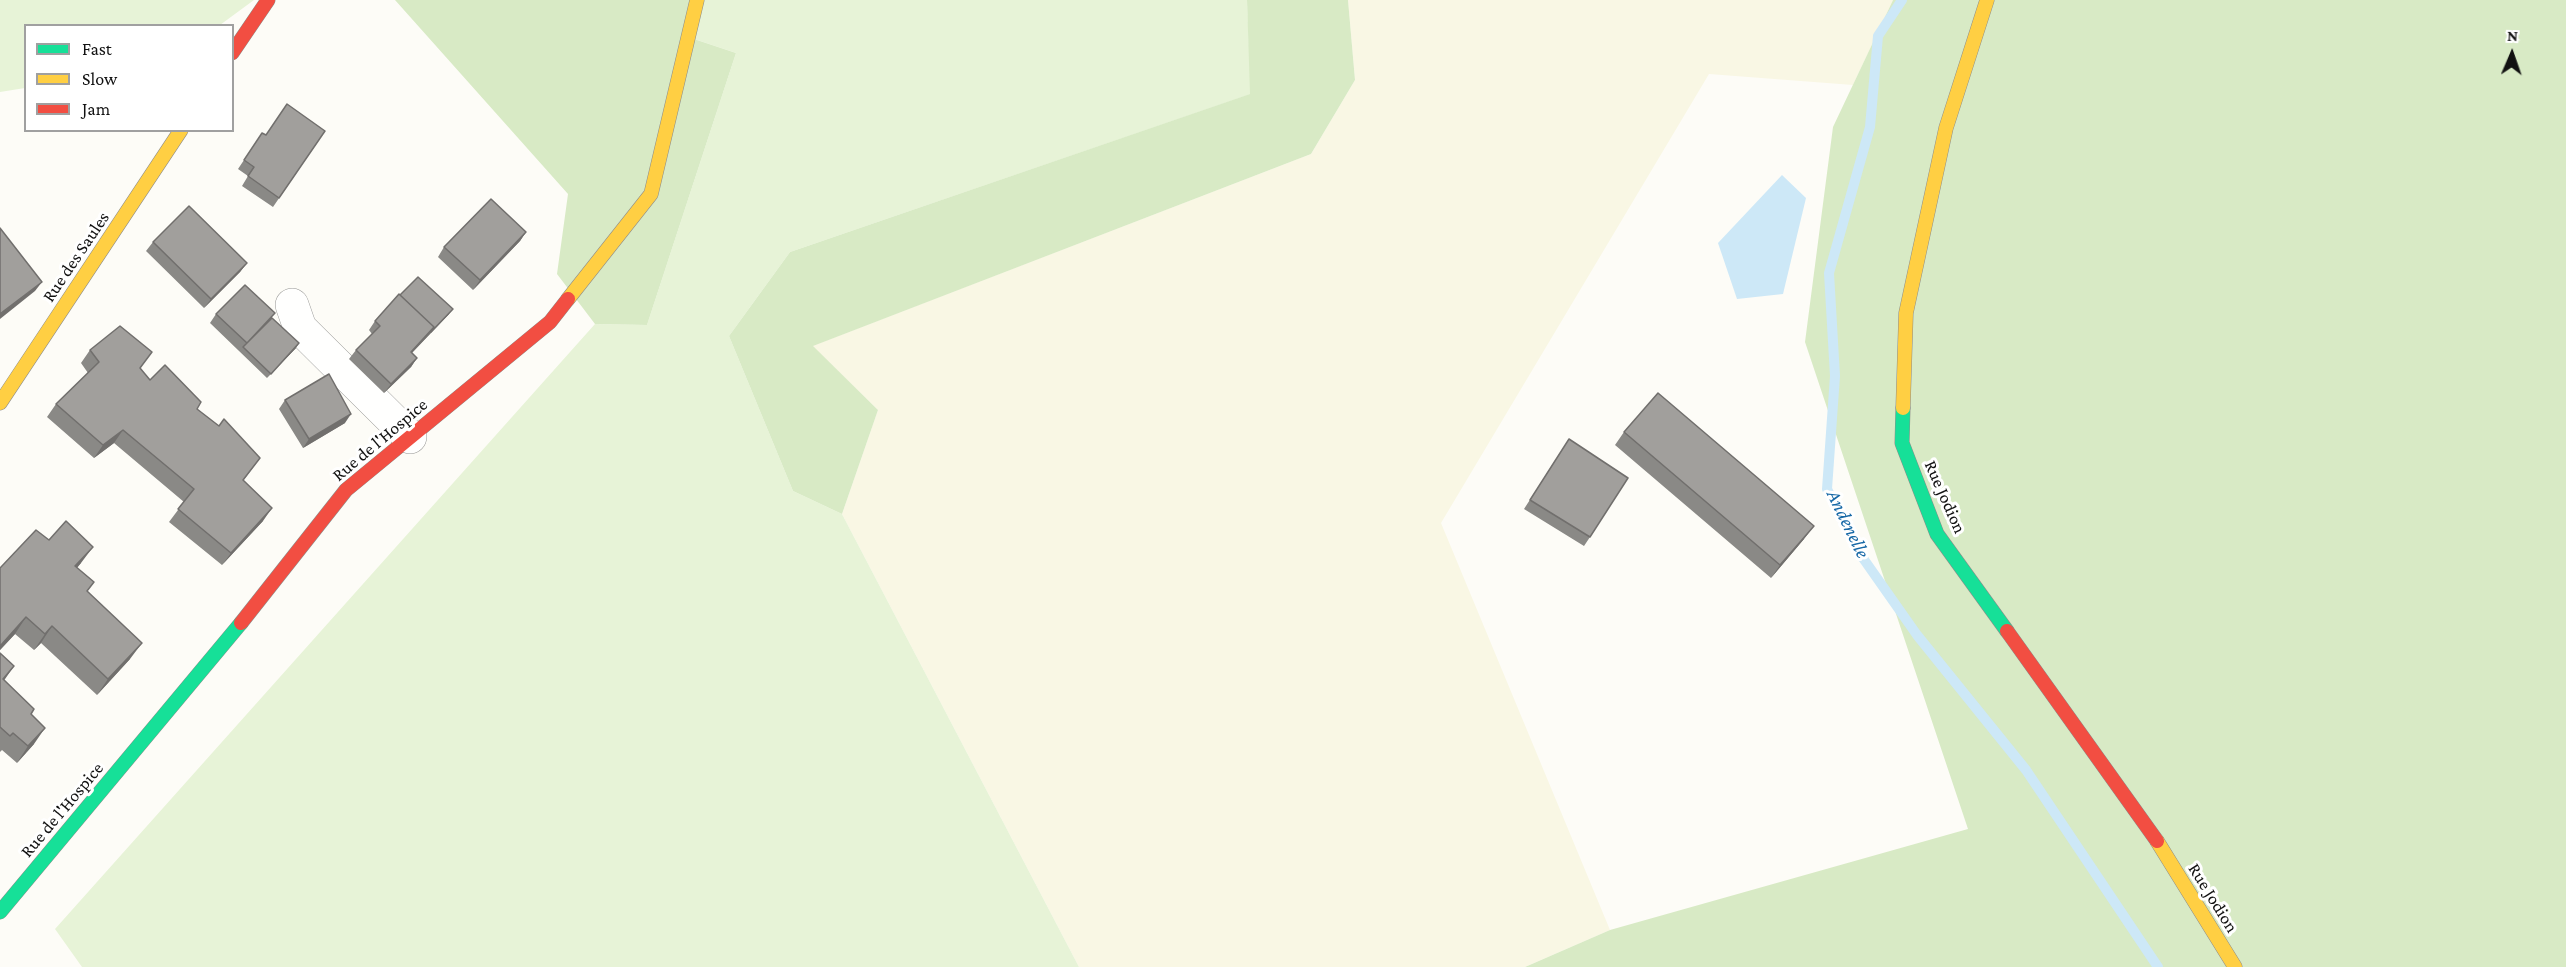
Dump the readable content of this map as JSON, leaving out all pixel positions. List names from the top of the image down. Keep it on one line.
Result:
{"streets":{"street":["Rue des Saules","Rue de l'Hospice","Rue Jodion"]},"water":["Andenelle"],"legend":["Fast","Slow","Jam"],"north":"top"}
